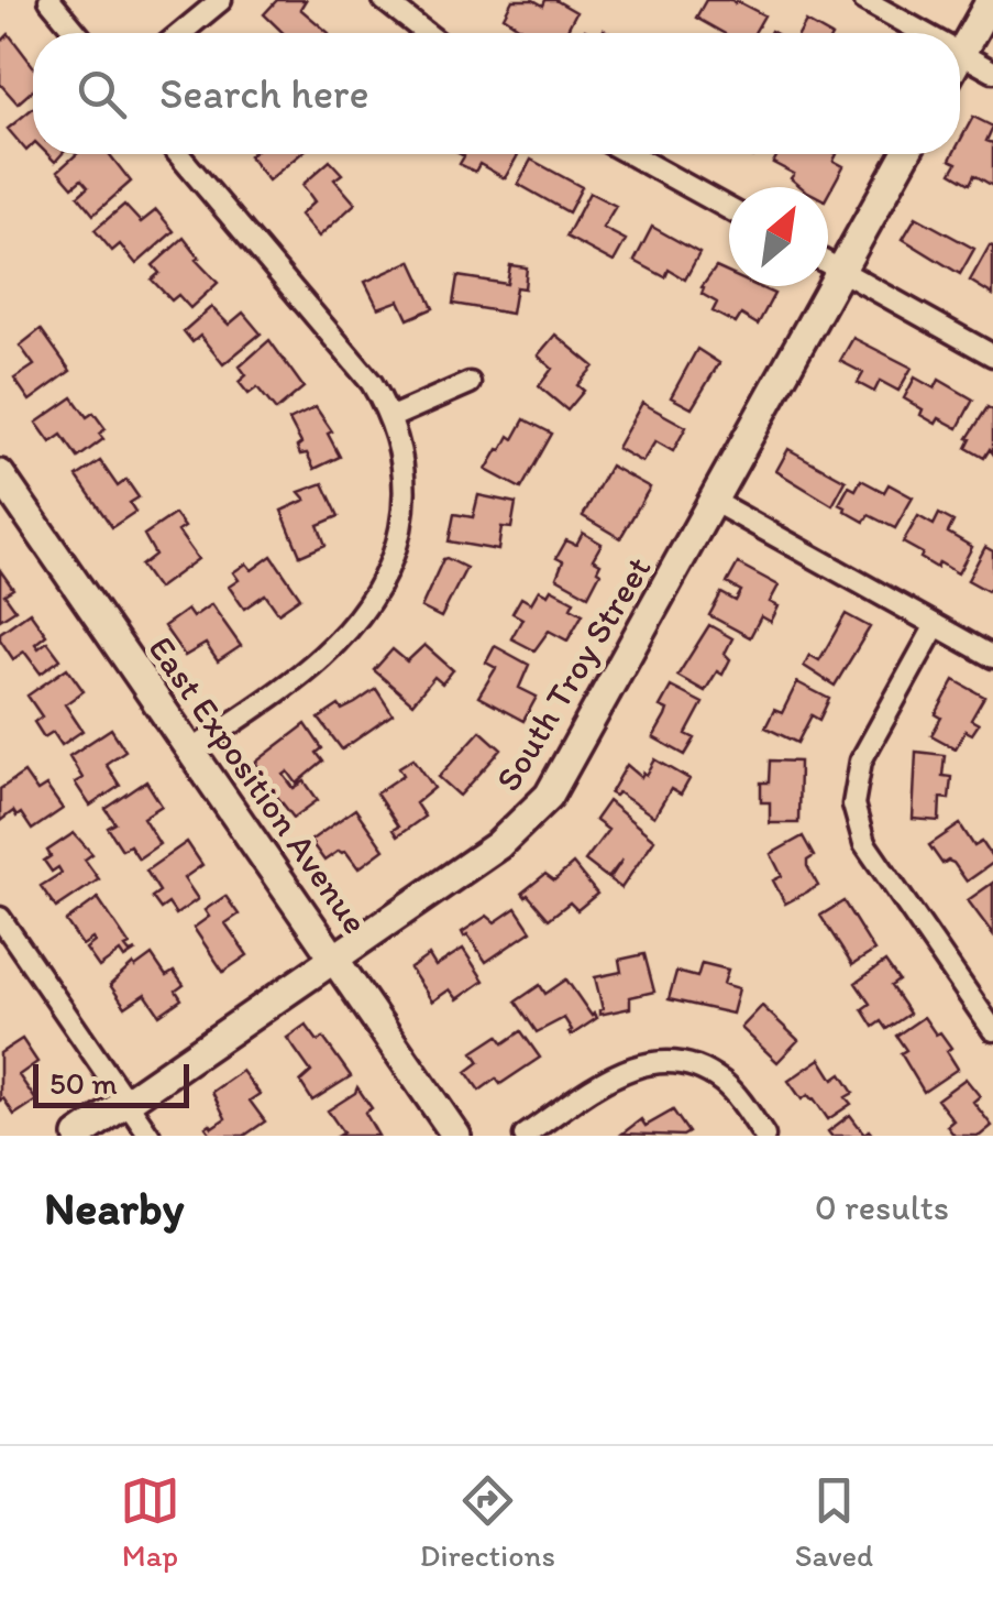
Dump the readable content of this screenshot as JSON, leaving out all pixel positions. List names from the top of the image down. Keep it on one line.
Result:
{"streets":{"street":["South Troy Street","East Exposition Avenue"]},"crossings":[["South Troy Street","East Exposition Avenue"]],"scale_bar":"50 m","north":"top right","page":{"search":"Search here","scale":"50 m","heading":["Nearby","0 results"],"nav":["Map","Directions","Saved"]}}
